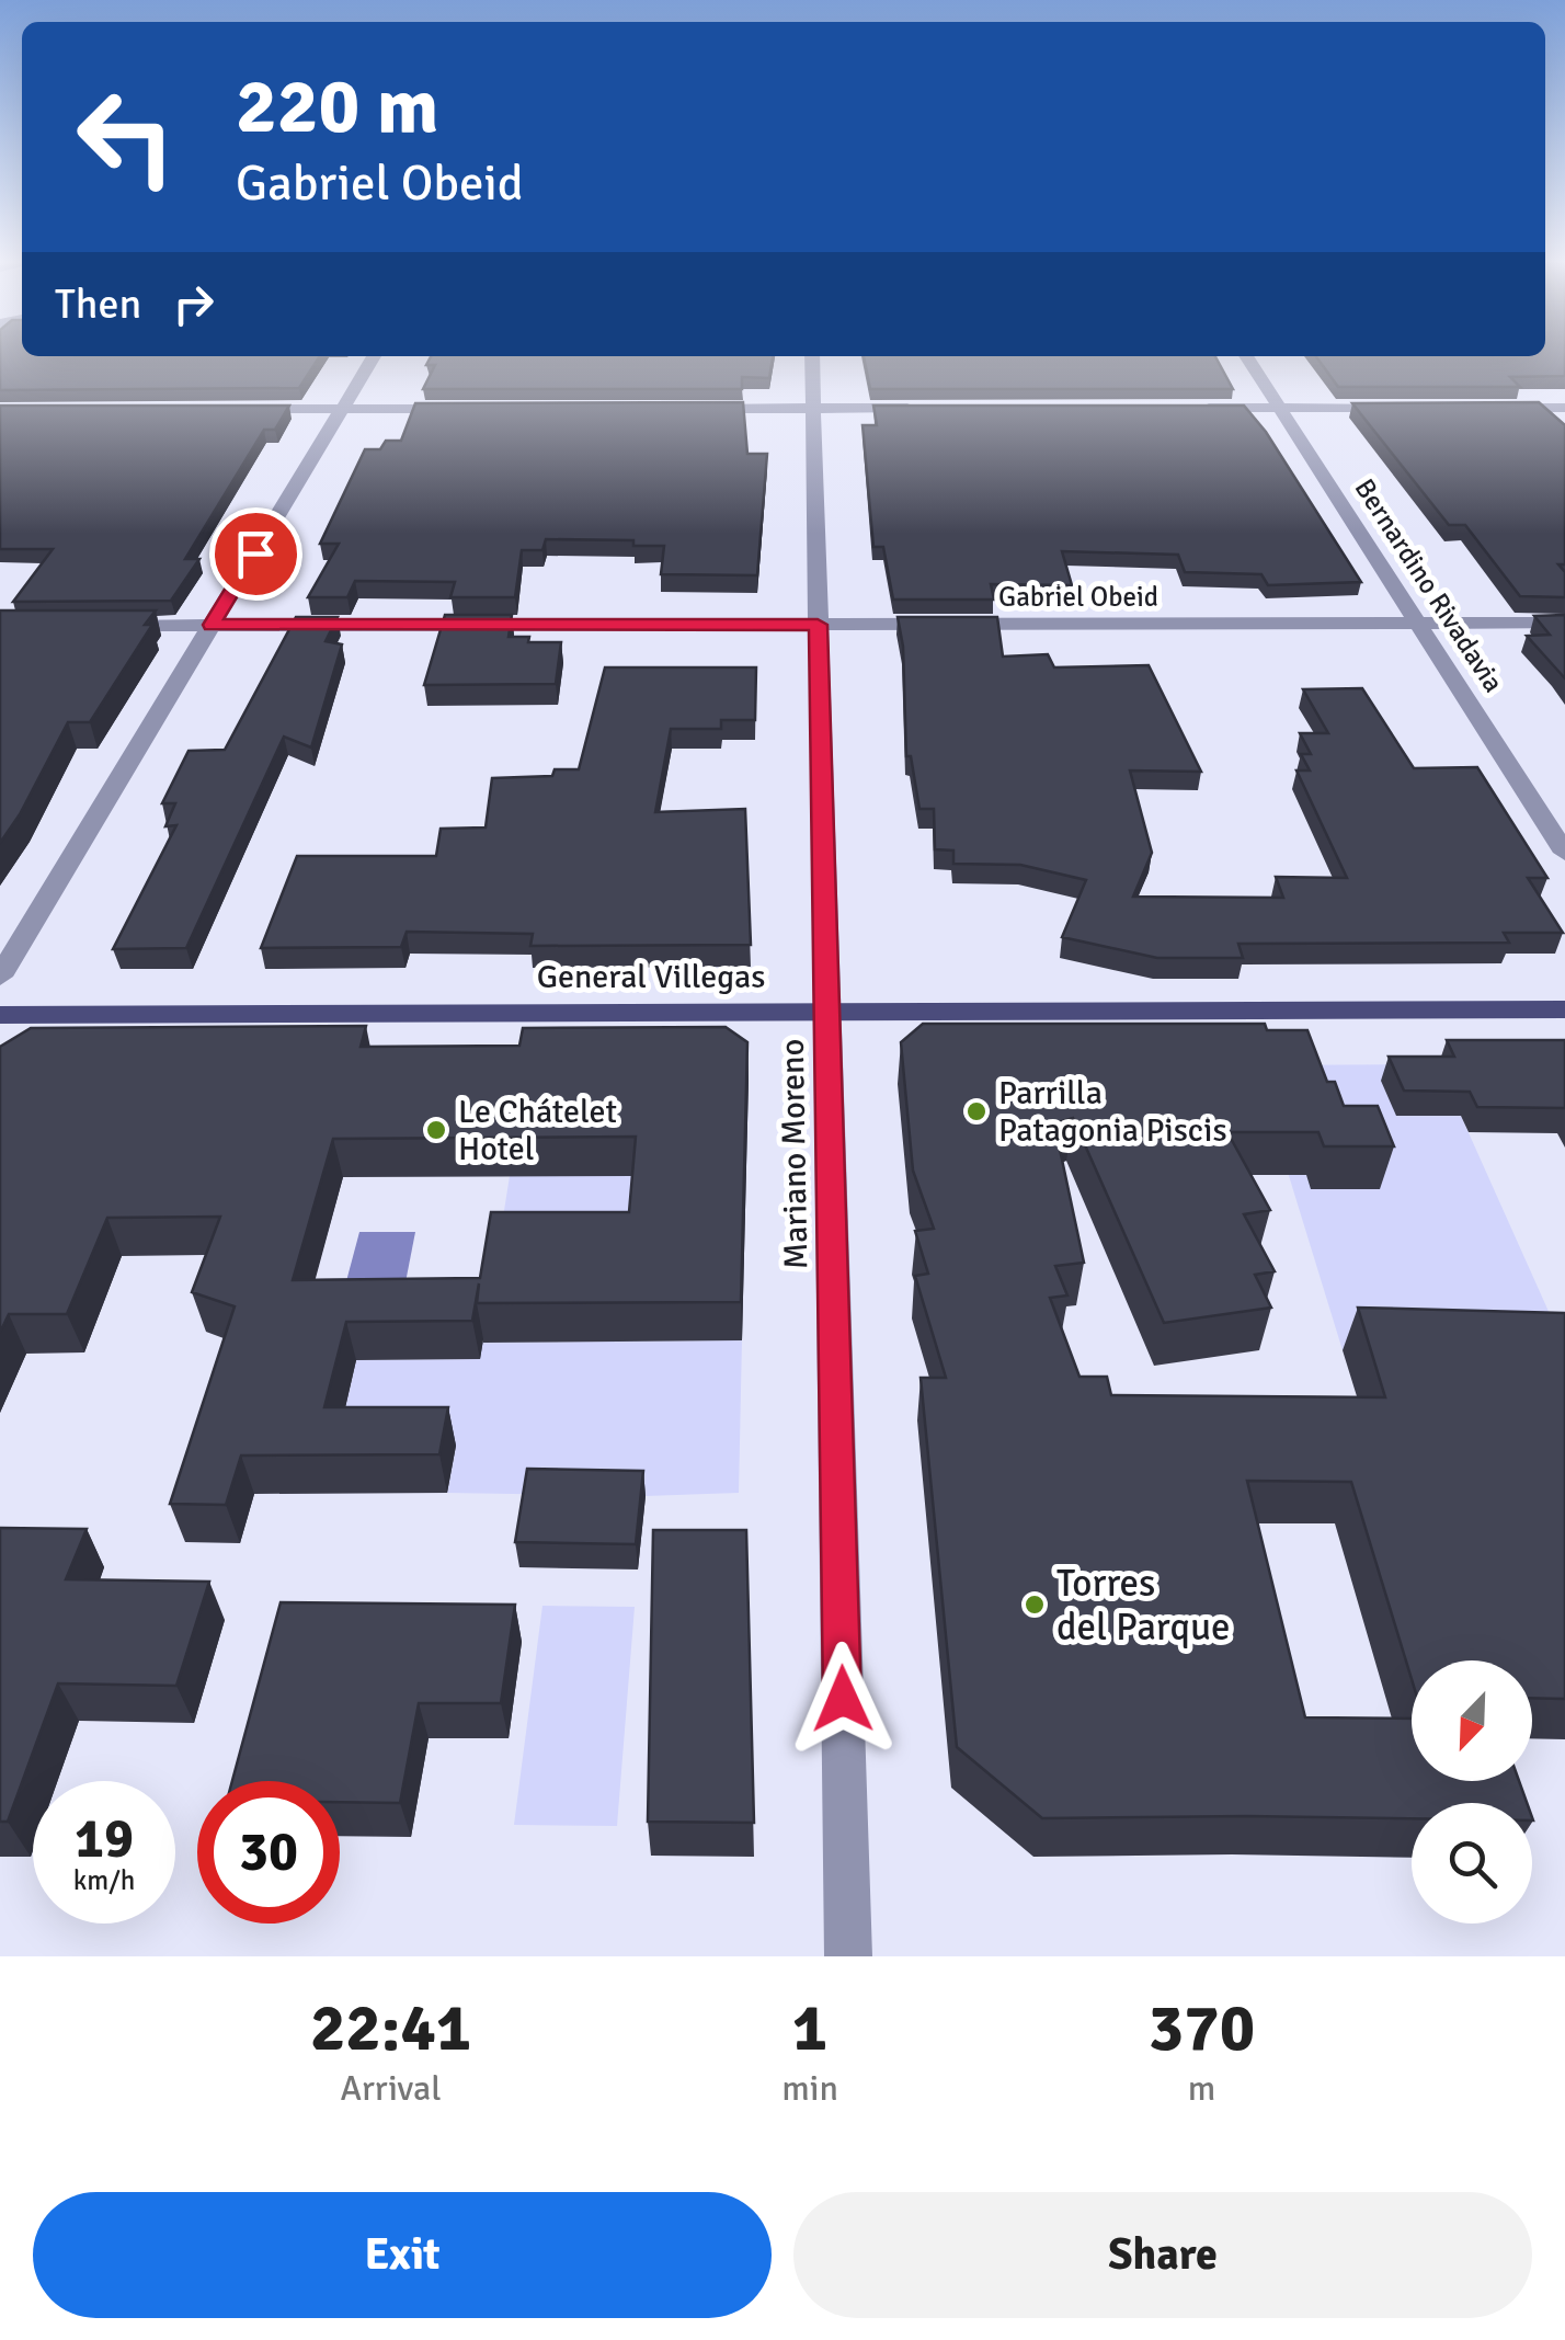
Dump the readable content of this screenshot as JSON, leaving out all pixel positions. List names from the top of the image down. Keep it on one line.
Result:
{"streets":{"main road":["General Villegas"],"street":["Bernardino Rivadavia","Gabriel Obeid","Mariano Moreno"]},"crossings":[["Bernardino Rivadavia","Gabriel Obeid"],["Gabriel Obeid","Mariano Moreno"],["General Villegas","Mariano Moreno"]],"places":["Parrilla Patagonia Piscis","Le Chátelet Hotel","Torres del Parque"],"north":"bottom left","page":{"turn":["220 m","Gabriel Obeid"],"then":"Then","speed":"19 km/h","limit":"30","eta":["22:41","Arrival","1","min","370","m"],"buttons":["Exit","Share"]}}
